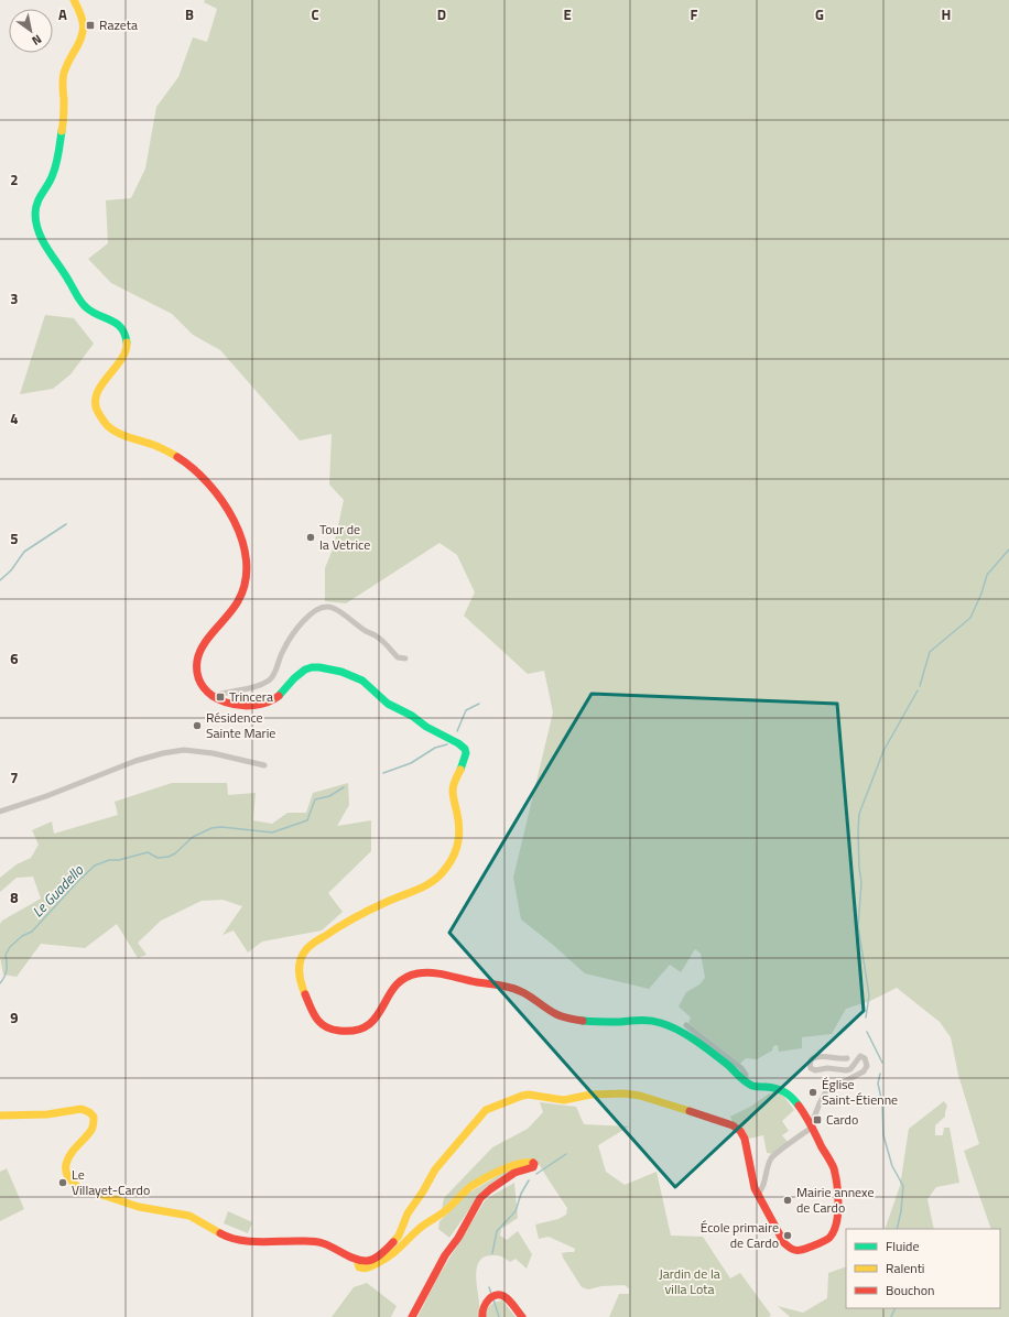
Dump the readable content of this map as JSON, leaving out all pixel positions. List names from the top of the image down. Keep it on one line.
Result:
{"water":["Le Guadello"],"parks":["Jardin de la villa Lota"],"places":{"transit":["Razeta","Trincera","Cardo"],"other":["Tour de la Vetrice","Résidence Sainte Marie","Église Saint-Étienne","Le Villayet-Cardo","Mairie annexe de Cardo","École primaire de Cardo"]},"legend":["Fluide","Ralenti","Bouchon"],"north":"bottom right","grid":{"columns":["A","B","C","D","E","F","G","H"],"rows":["2","3","4","5","6","7","8","9"]}}
